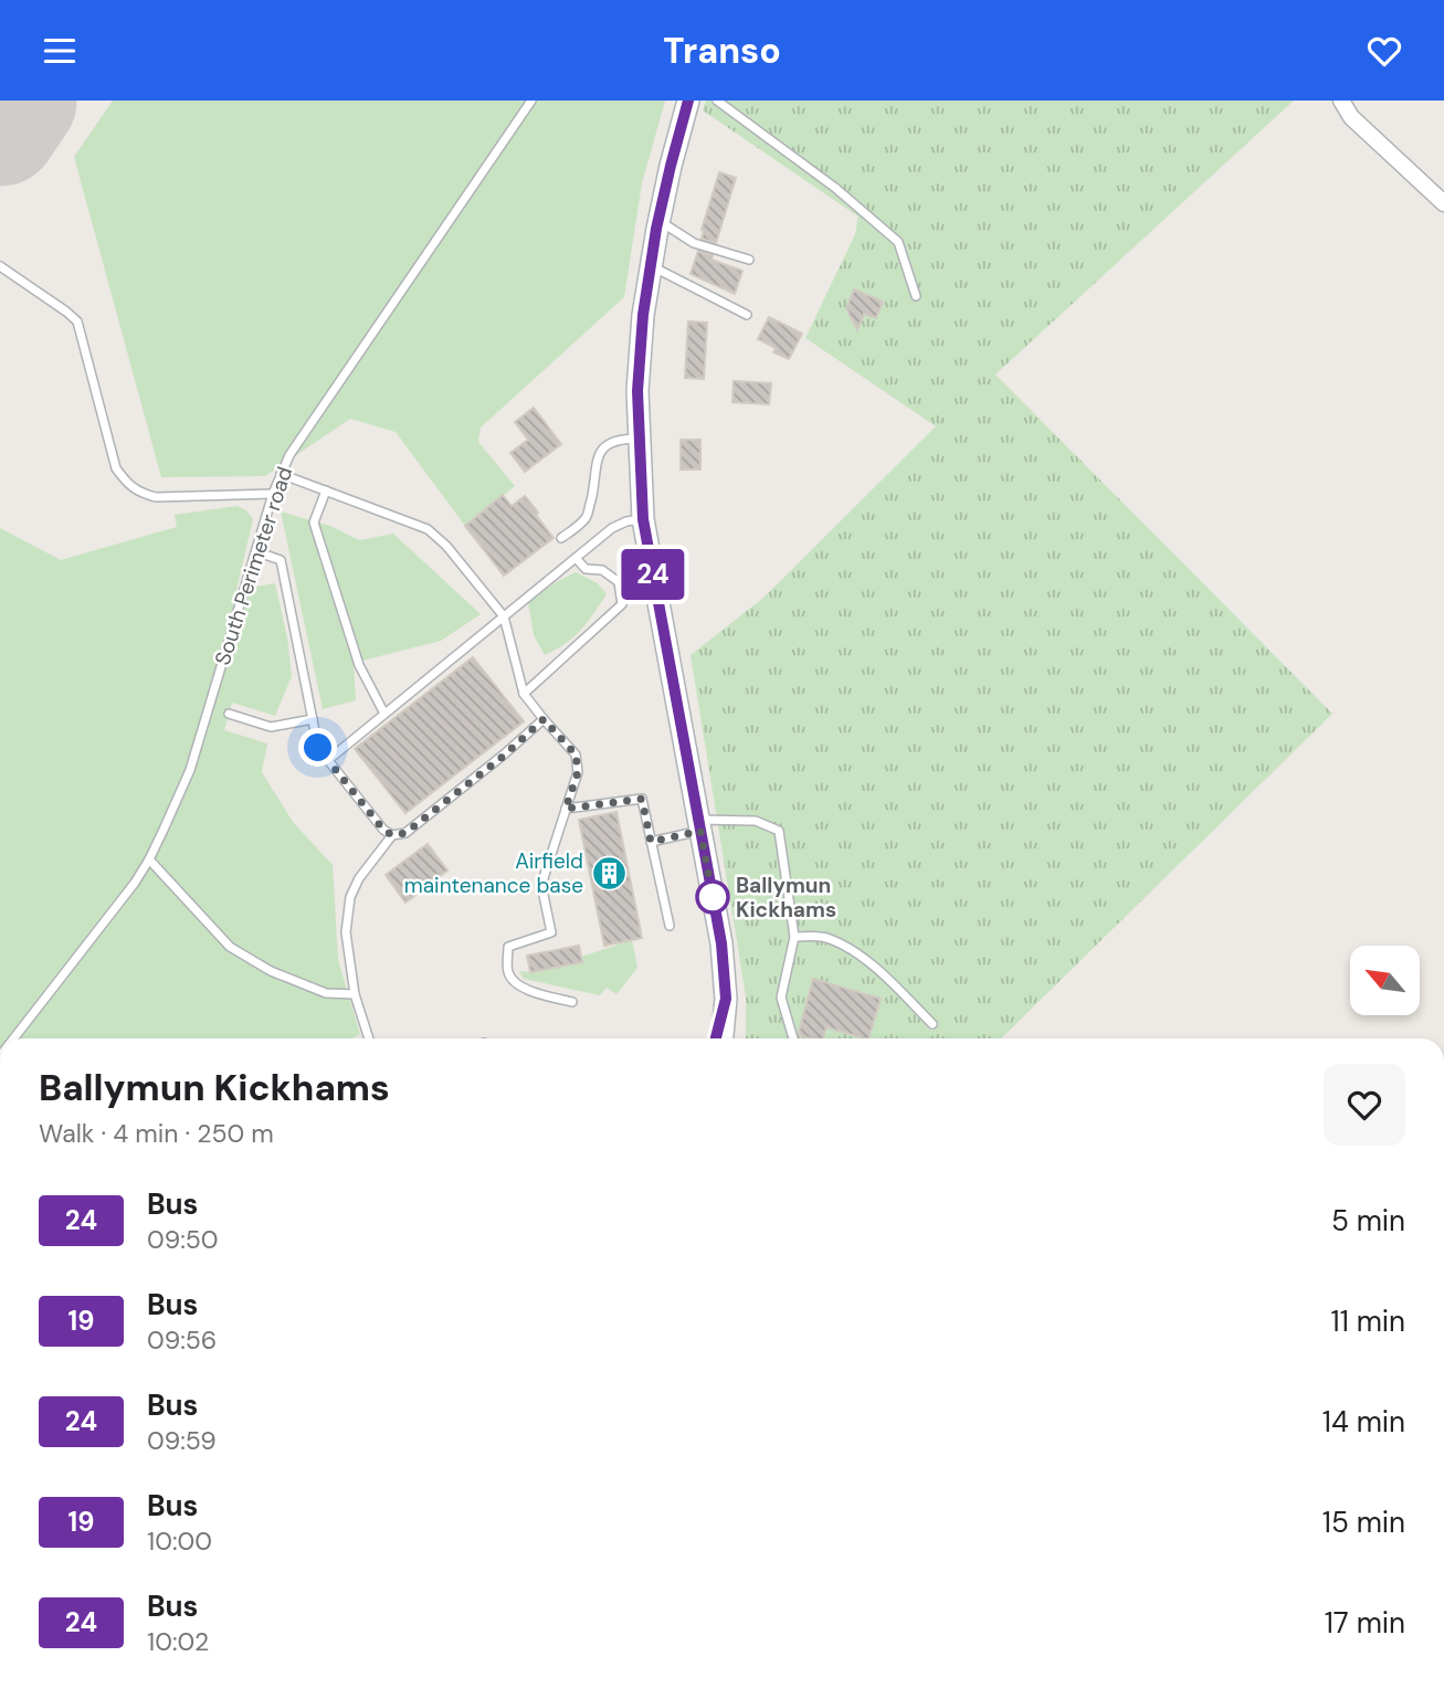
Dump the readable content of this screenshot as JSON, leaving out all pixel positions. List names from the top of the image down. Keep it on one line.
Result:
{"streets":{"lane":["South Perimeter road"]},"places":{"building":["Airfield maintenance base"],"other":["Ballymun Kickhams"]},"lines":["bus line 24"],"north":"top left","page":{"header":"Transo","on_map":"24","heading":["Ballymun Kickhams","Walk · 4 min · 250 m"],"list":[{"mark":"24","name":"Bus","note":"09:50","value":"5 min"},{"mark":"19","name":"Bus","note":"09:56","value":"11 min"},{"mark":"24","name":"Bus","note":"09:59","value":"14 min"},{"mark":"19","name":"Bus","note":"10:00","value":"15 min"},{"mark":"24","name":"Bus","note":"10:02","value":"17 min"}]}}
